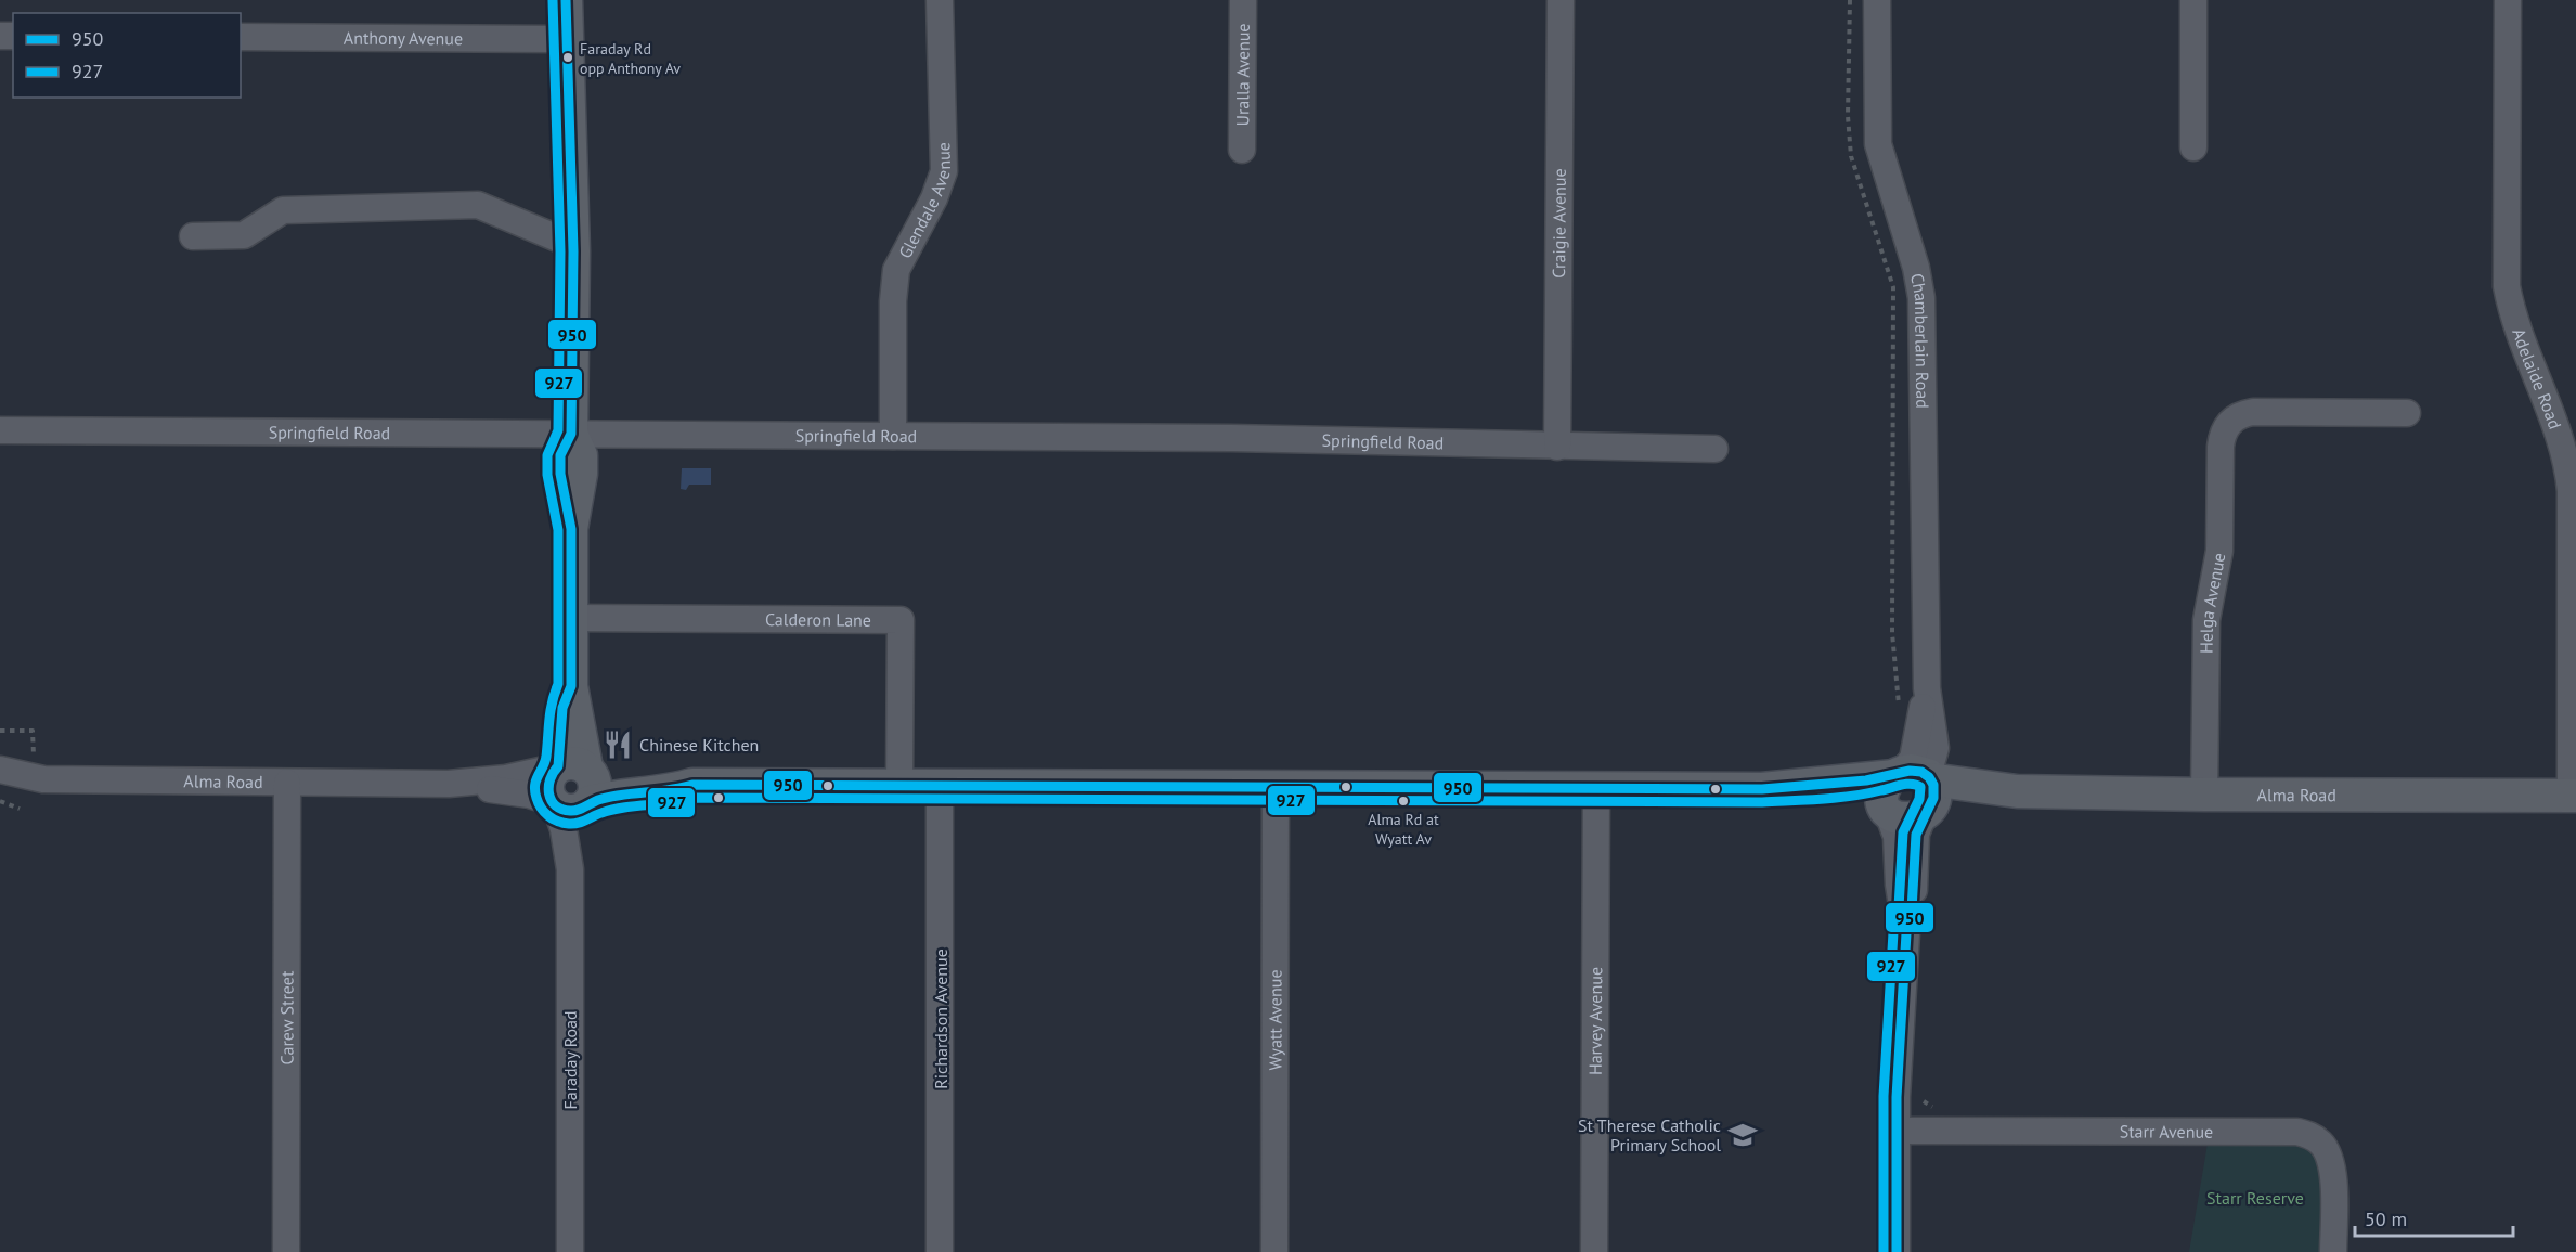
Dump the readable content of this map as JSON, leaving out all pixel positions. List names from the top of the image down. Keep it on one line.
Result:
{"streets":{"main road":["Alma Road","Faraday Road"],"street":["Anthony Avenue","Uralla Avenue","Glendale Avenue","Craigie Avenue","Chamberlain Road","Adelaide Road","Springfield Road","Helga Avenue","Calderon Lane","Carew Street","Richardson Avenue","Wyatt Avenue","Harvey Avenue","Starr Avenue"]},"crossings":[["Anthony Avenue","Faraday Road"],["Glendale Avenue","Springfield Road"],["Craigie Avenue","Springfield Road"],["Chamberlain Road","Alma Road"],["Chamberlain Road","Starr Avenue"],["Adelaide Road","Alma Road"],["Springfield Road","Faraday Road"],["Helga Avenue","Alma Road"],["Calderon Lane","Alma Road"],["Calderon Lane","Faraday Road"],["Alma Road","Carew Street"],["Alma Road","Richardson Avenue"],["Alma Road","Wyatt Avenue"],["Alma Road","Harvey Avenue"],["Alma Road","Faraday Road"]],"parks":["Starr Reserve"],"places":{"other":["Faraday Rd opp Anthony Av","Alma Rd at Wyatt Av"],"restaurant":["Chinese Kitchen"],"school or university":["St Therese Catholic Primary School"]},"lines":["transit line 950","transit line 927"],"legend":["950","927"],"scale_bar":"50 m"}
